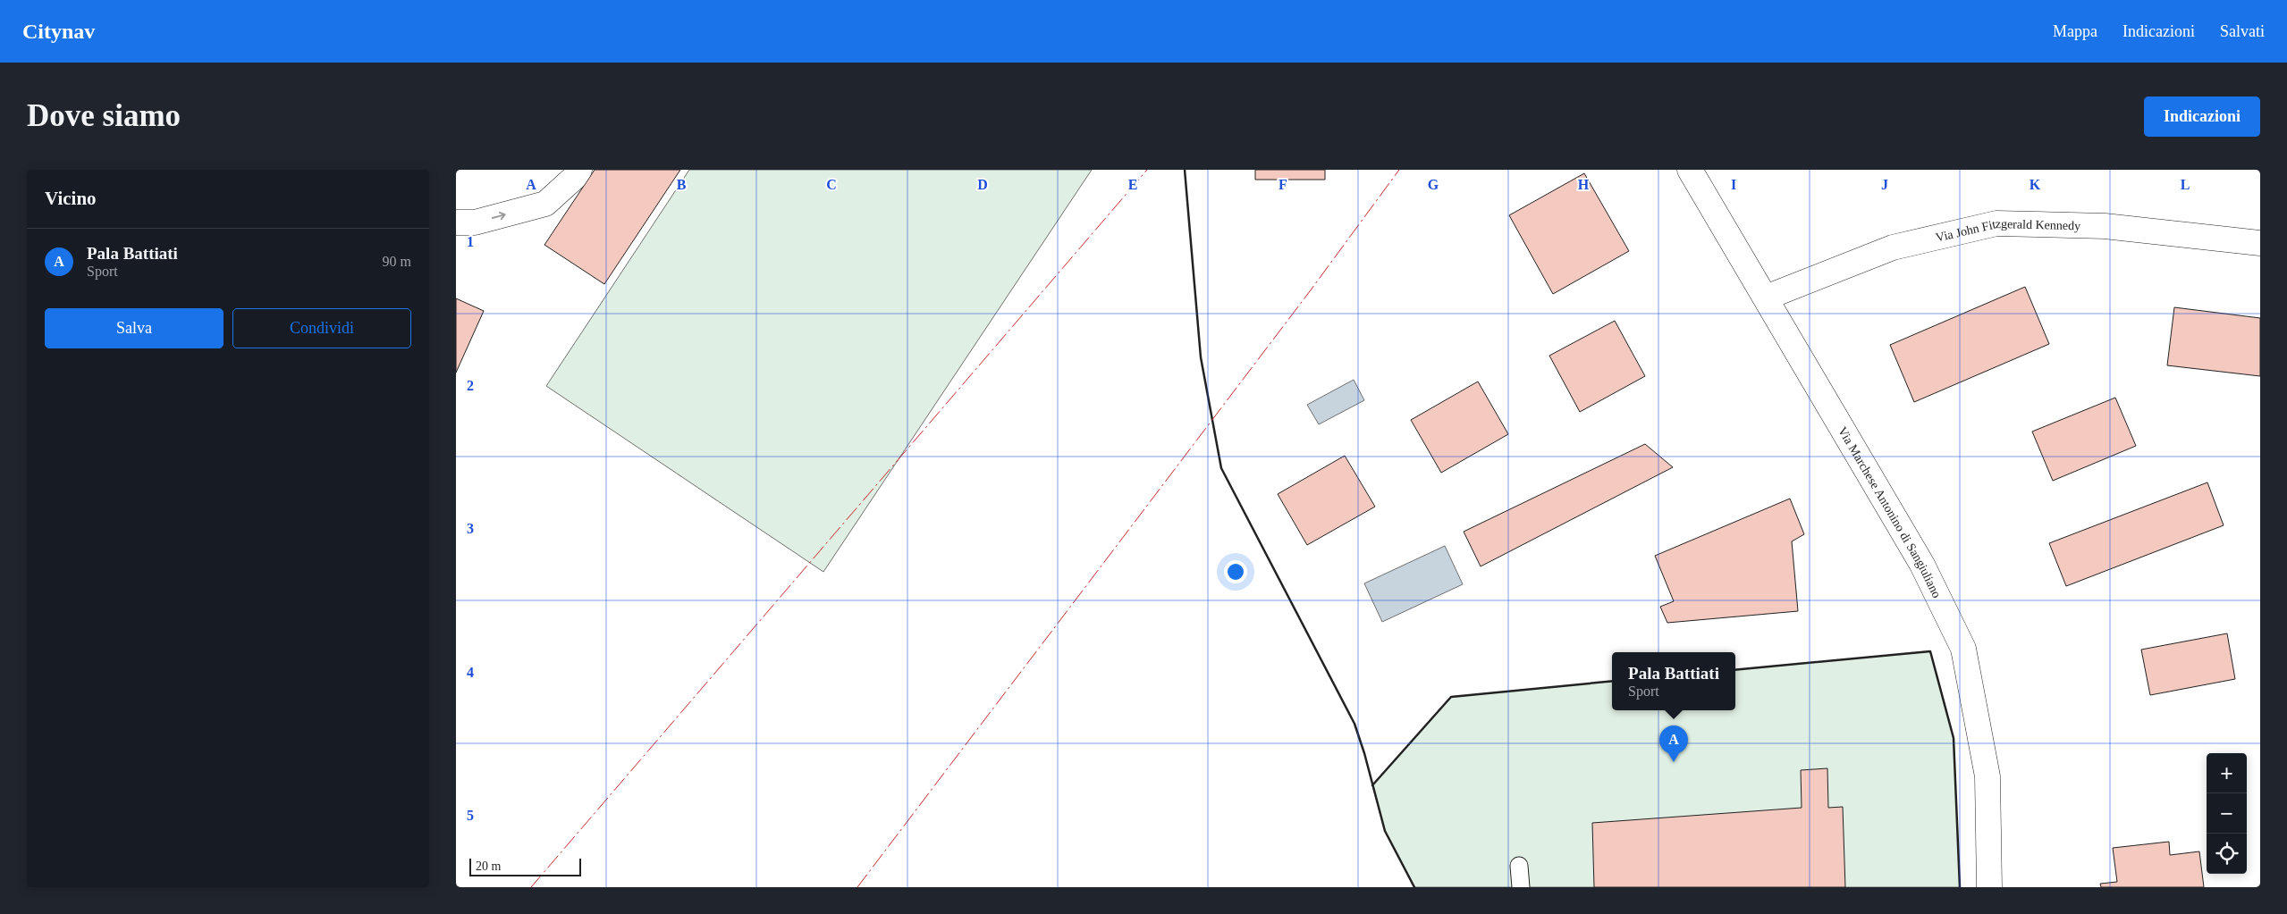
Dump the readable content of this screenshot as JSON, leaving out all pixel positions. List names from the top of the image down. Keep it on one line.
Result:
{"streets":{"main road":["Via John Fitzgerald Kennedy","Via Marchese Antonino di Sangiuliano"]},"crossings":[["Via John Fitzgerald Kennedy","Via Marchese Antonino di Sangiuliano"]],"scale_bar":"20 m","page":{"header":"Citynav","nav":["Mappa","Indicazioni","Salvati"],"buttons":["Indicazioni",["Salva","Condividi"]],"title":"Dove siamo","heading":"Vicino","list":[{"mark":"A","name":"Pala Battiati","note":"Sport","value":"90 m"}],"popup":["Pala Battiati","Sport"],"pins":"A","map_buttons":["+","−"],"scale":"20 m"},"grid":{"columns":["A","B","C","D","E","F","G","H","I","J","K","L"],"rows":["1","2","3","4","5"]}}
